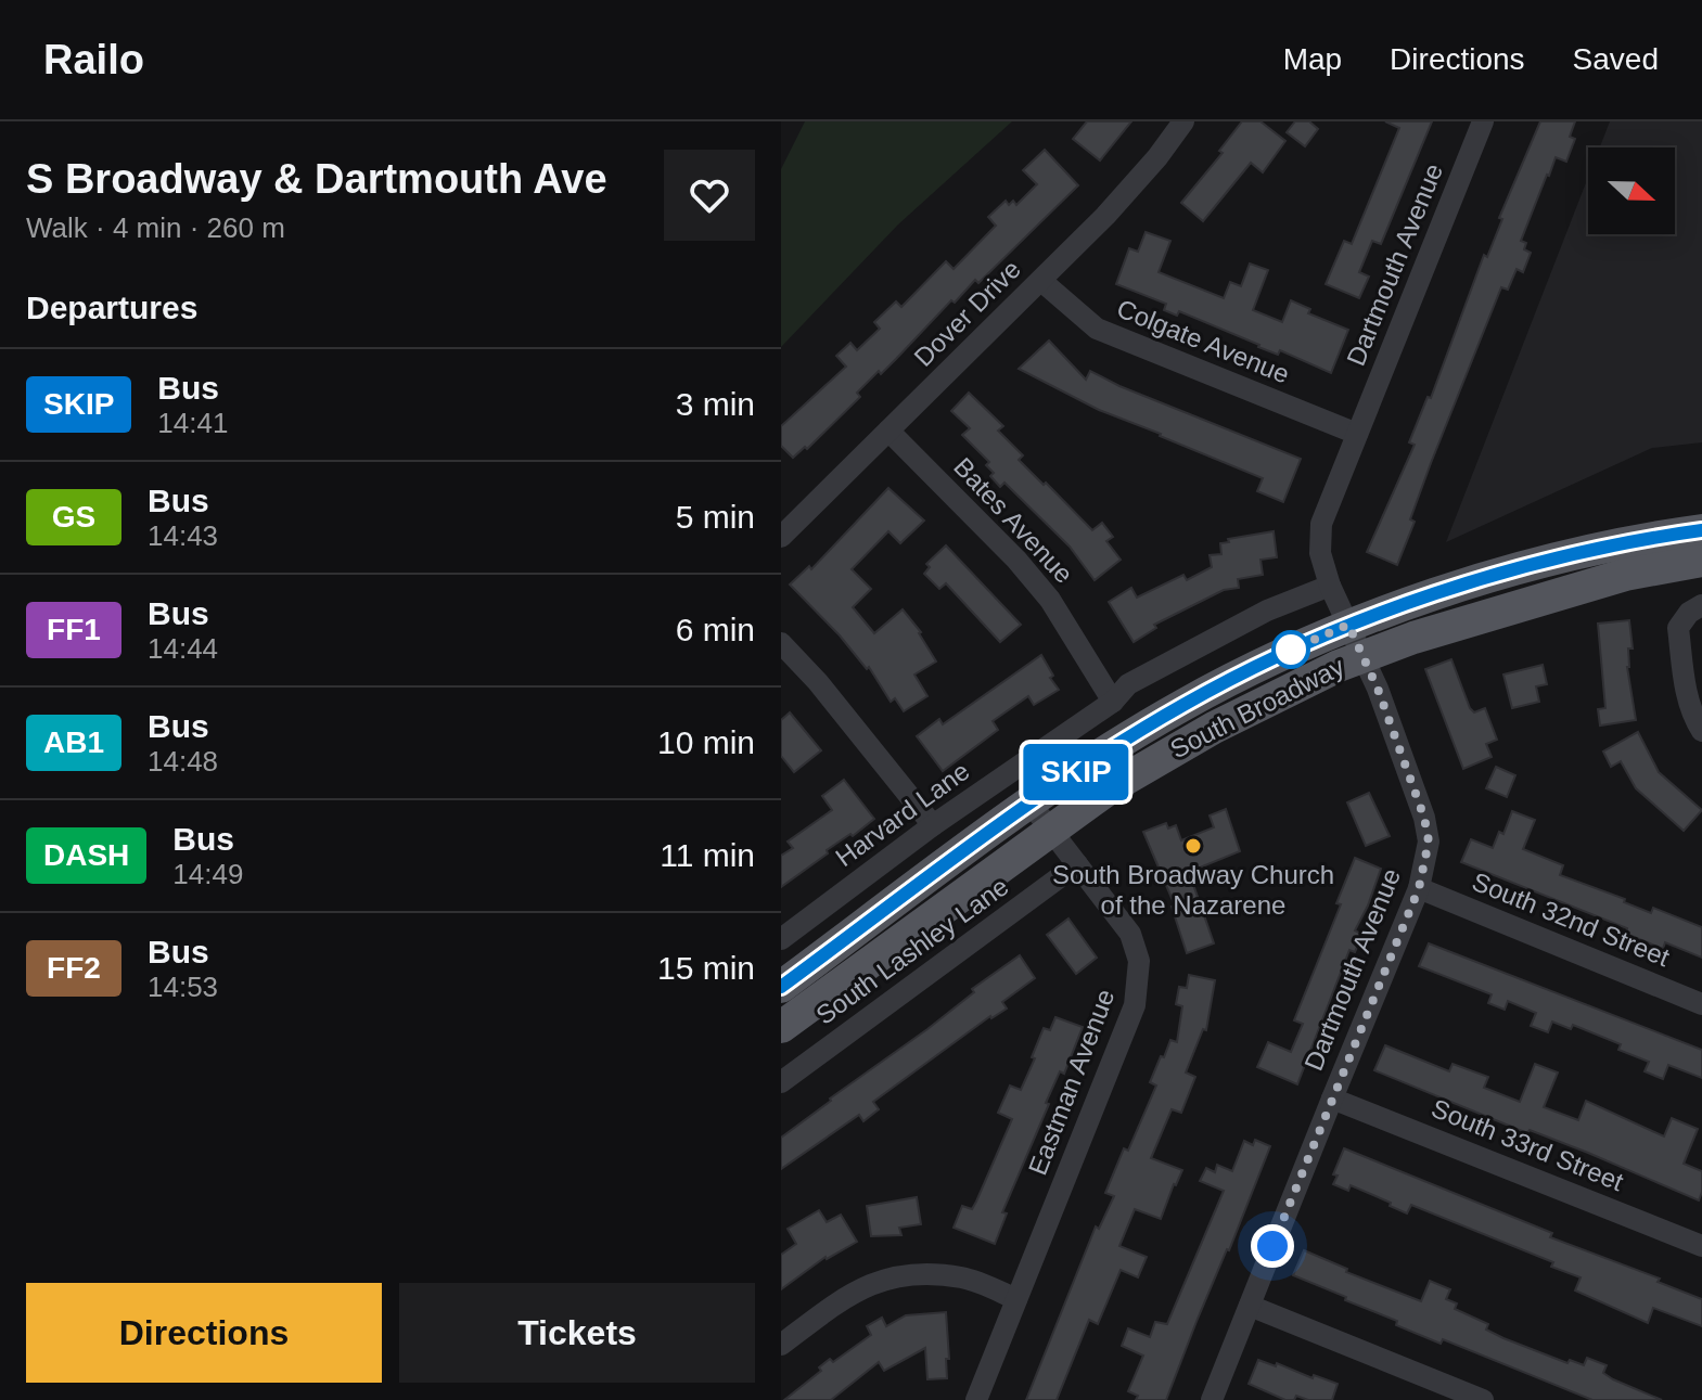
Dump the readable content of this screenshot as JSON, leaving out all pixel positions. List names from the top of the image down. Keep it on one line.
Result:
{"streets":{"main road":["South Broadway"],"street":["Dartmouth Avenue","Dover Drive","Colgate Avenue","Bates Avenue","Harvard Lane","South 32nd Street","South Lashley Lane","Eastman Avenue","South 33rd Street"]},"crossings":[["Dartmouth Avenue","Colgate Avenue"],["Dartmouth Avenue","South Broadway"],["Dartmouth Avenue","Harvard Lane"],["Dartmouth Avenue","South 32nd Street"],["Dartmouth Avenue","South 33rd Street"],["Dover Drive","Colgate Avenue"],["Dover Drive","Bates Avenue"],["Bates Avenue","Harvard Lane"],["South Broadway","Eastman Avenue"],["South Lashley Lane","Eastman Avenue"]],"places":["South Broadway Church of the Nazarene"],"lines":["bus line SKIP"],"north":"right","page":{"header":"Railo","nav":["Map","Directions","Saved"],"heading":[["S Broadway & Dartmouth Ave","Walk · 4 min · 260 m"],"Departures"],"on_map":"SKIP","list":[{"mark":"SKIP","name":"Bus","note":"14:41","value":"3 min"},{"mark":"GS","name":"Bus","note":"14:43","value":"5 min"},{"mark":"FF1","name":"Bus","note":"14:44","value":"6 min"},{"mark":"AB1","name":"Bus","note":"14:48","value":"10 min"},{"mark":"DASH","name":"Bus","note":"14:49","value":"11 min"},{"mark":"FF2","name":"Bus","note":"14:53","value":"15 min"}],"buttons":["Directions","Tickets"]}}
